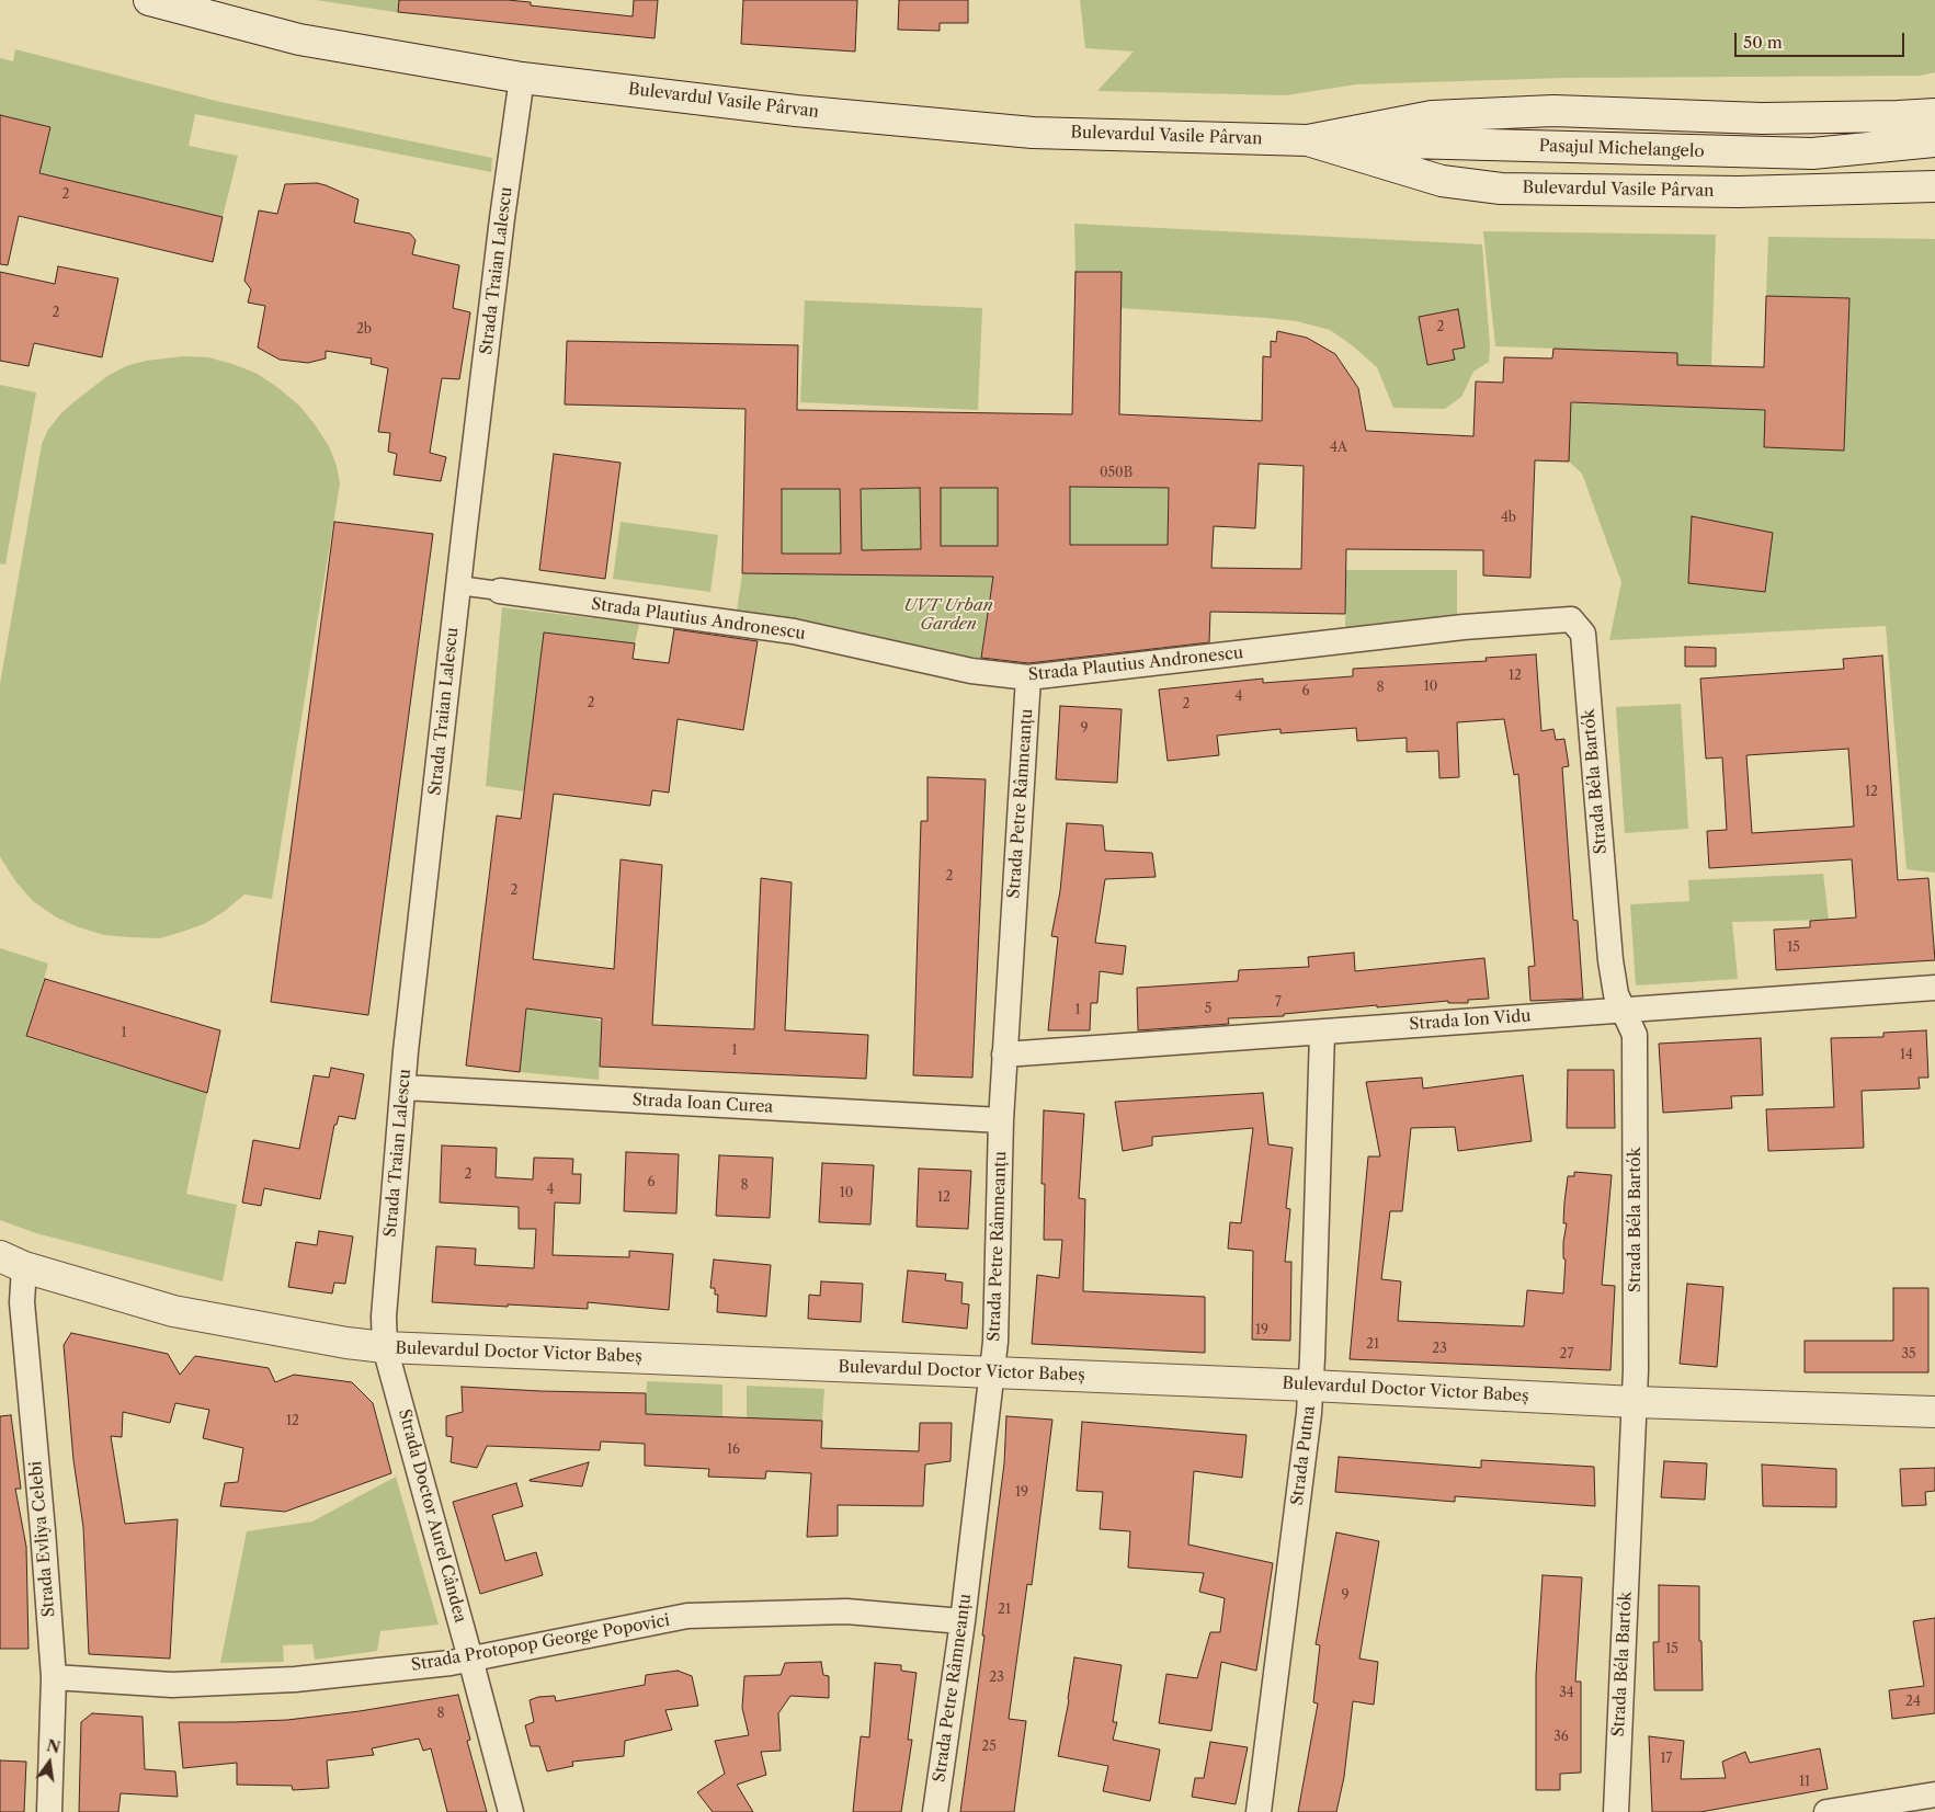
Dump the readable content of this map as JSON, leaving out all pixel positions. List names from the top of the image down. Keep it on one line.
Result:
{"streets":{"main road":["Bulevardul Vasile Pârvan","Pasajul Michelangelo","Bulevardul Doctor Victor Babeș"],"street":["Strada Traian Lalescu","Strada Plautius Andronescu","Strada Béla Bartók","Strada Petre Râmneanțu","Strada Ion Vidu","Strada Ioan Curea","Strada Putna","Strada Doctor Aurel Cândea","Strada Evliya Celebi","Strada Protopop George Popovici"]},"crossings":[["Bulevardul Vasile Pârvan","Pasajul Michelangelo"],["Bulevardul Vasile Pârvan","Strada Traian Lalescu"],["Strada Traian Lalescu","Strada Plautius Andronescu"],["Strada Traian Lalescu","Strada Ioan Curea"],["Strada Traian Lalescu","Bulevardul Doctor Victor Babeș"],["Strada Traian Lalescu","Strada Doctor Aurel Cândea"],["Strada Plautius Andronescu","Strada Béla Bartók"],["Strada Plautius Andronescu","Strada Petre Râmneanțu"],["Strada Béla Bartók","Strada Ion Vidu"],["Strada Béla Bartók","Bulevardul Doctor Victor Babeș"],["Strada Petre Râmneanțu","Strada Ion Vidu"],["Strada Petre Râmneanțu","Strada Ioan Curea"],["Strada Petre Râmneanțu","Bulevardul Doctor Victor Babeș"],["Strada Petre Râmneanțu","Strada Protopop George Popovici"],["Strada Ion Vidu","Strada Putna"],["Bulevardul Doctor Victor Babeș","Strada Putna"],["Bulevardul Doctor Victor Babeș","Strada Doctor Aurel Cândea"],["Bulevardul Doctor Victor Babeș","Strada Evliya Celebi"],["Strada Doctor Aurel Cândea","Strada Protopop George Popovici"],["Strada Evliya Celebi","Strada Protopop George Popovici"]],"parks":["UVT Urban Garden"],"house_numbers":["2","2","2","2b","4A","050B","4b","12","10","8","6","4","2","2","9","12","2","2","15","7","5","1","1","1","14","2","6","8","4","10","12","19","21","23","27","35","12","16","19","9","21","15","23","34","24","8","36","25","17","11"],"scale_bar":"50 m","north":"top"}
